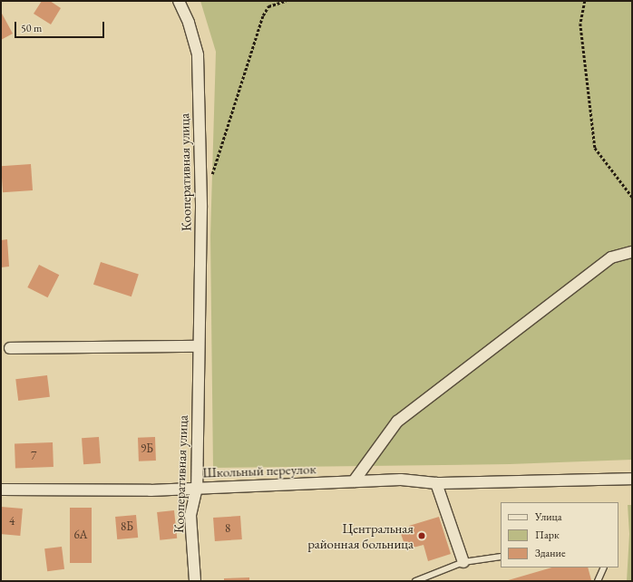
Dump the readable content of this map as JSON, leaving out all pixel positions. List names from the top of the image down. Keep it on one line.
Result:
{"streets":{"street":["Кооперативная улица","Школьный переулок"]},"crossings":[["Кооперативная улица","Школьный переулок"]],"places":["Центральная районная больница"],"house_numbers":["9Б","7","4","8Б","8","6А"],"legend":["Улица","Парк","Здание"],"scale_bar":"50 m"}
